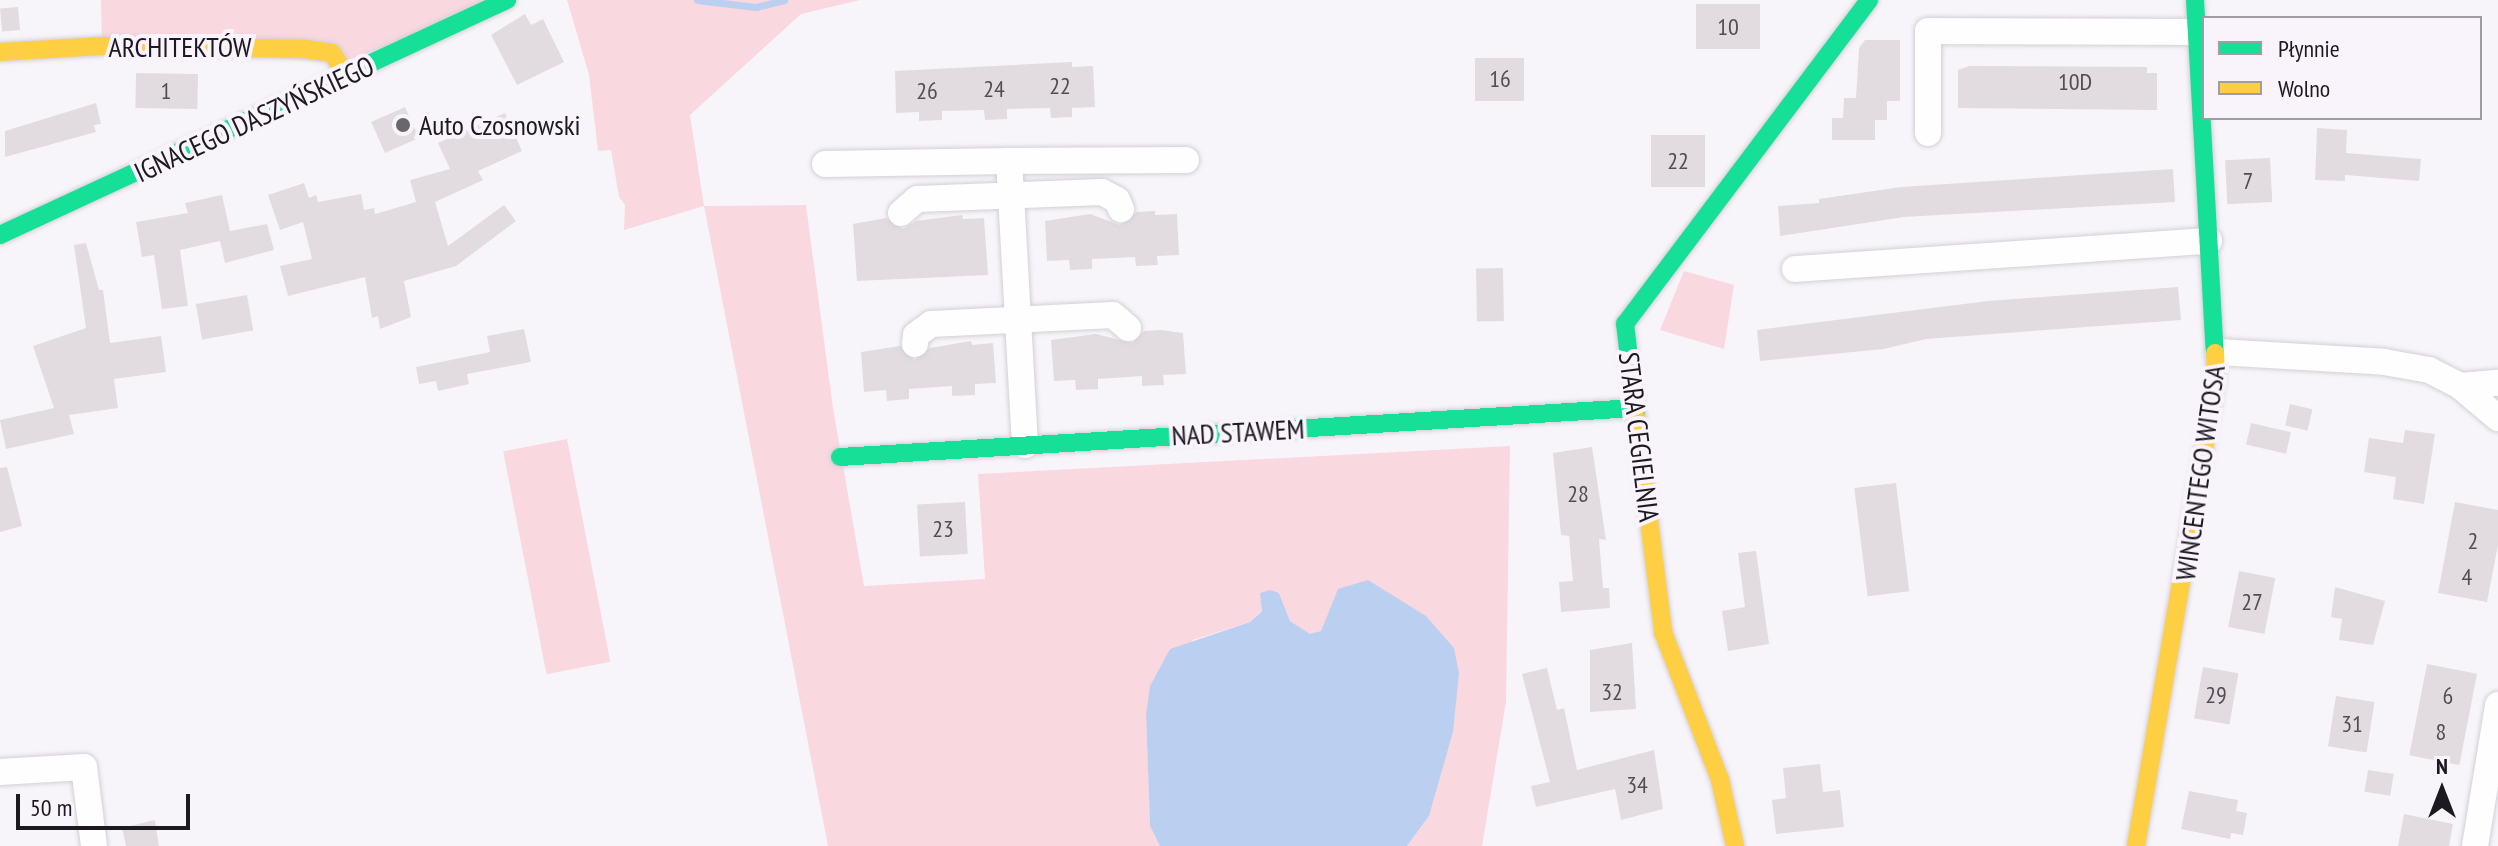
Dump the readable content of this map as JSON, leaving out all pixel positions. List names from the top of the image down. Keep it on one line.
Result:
{"streets":{"street":["ARCHITEKTÓW","IGNACEGO DASZYŃSKIEGO","NAD STAWEM","STARA CEGIELNIA","WINCENTEGO WITOSA"]},"crossings":[["ARCHITEKTÓW","IGNACEGO DASZYŃSKIEGO"],["NAD STAWEM","STARA CEGIELNIA"]],"places":["Auto Czosnowski"],"house_numbers":["10","16","10D","22","24","1","26","22","7","28","23","2","4","27","32","29","6","31","8","34"],"legend":["Płynnie","Wolno"],"scale_bar":"50 m","north":"top"}
